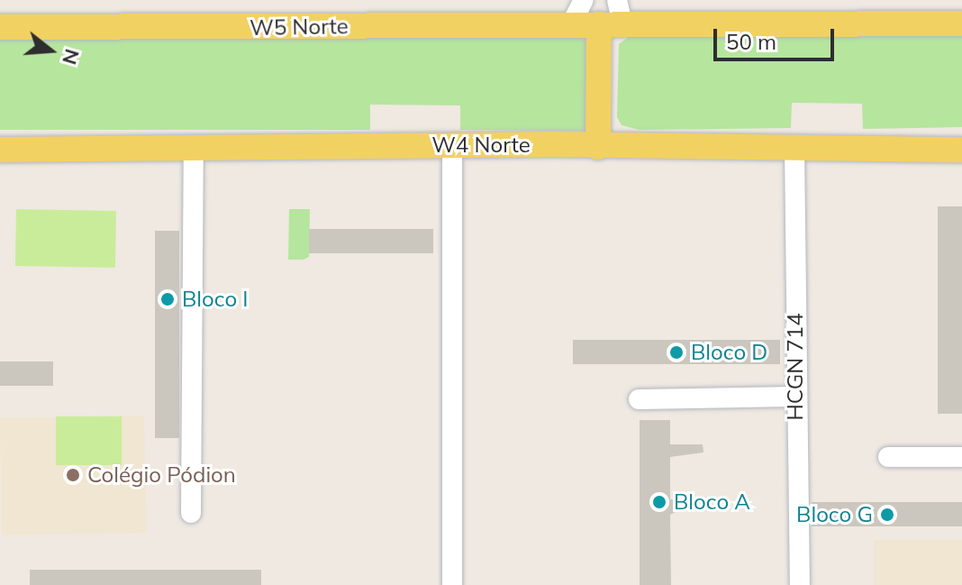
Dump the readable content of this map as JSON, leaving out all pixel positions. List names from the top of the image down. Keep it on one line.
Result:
{"streets":{"main road":["W5 Norte","W4 Norte"],"street":["HCGN 714"]},"crossings":[["W4 Norte","HCGN 714"]],"places":["Bloco I","Bloco D","Colégio Pódion","Bloco A","Bloco G"],"scale_bar":"50 m","north":"right"}
